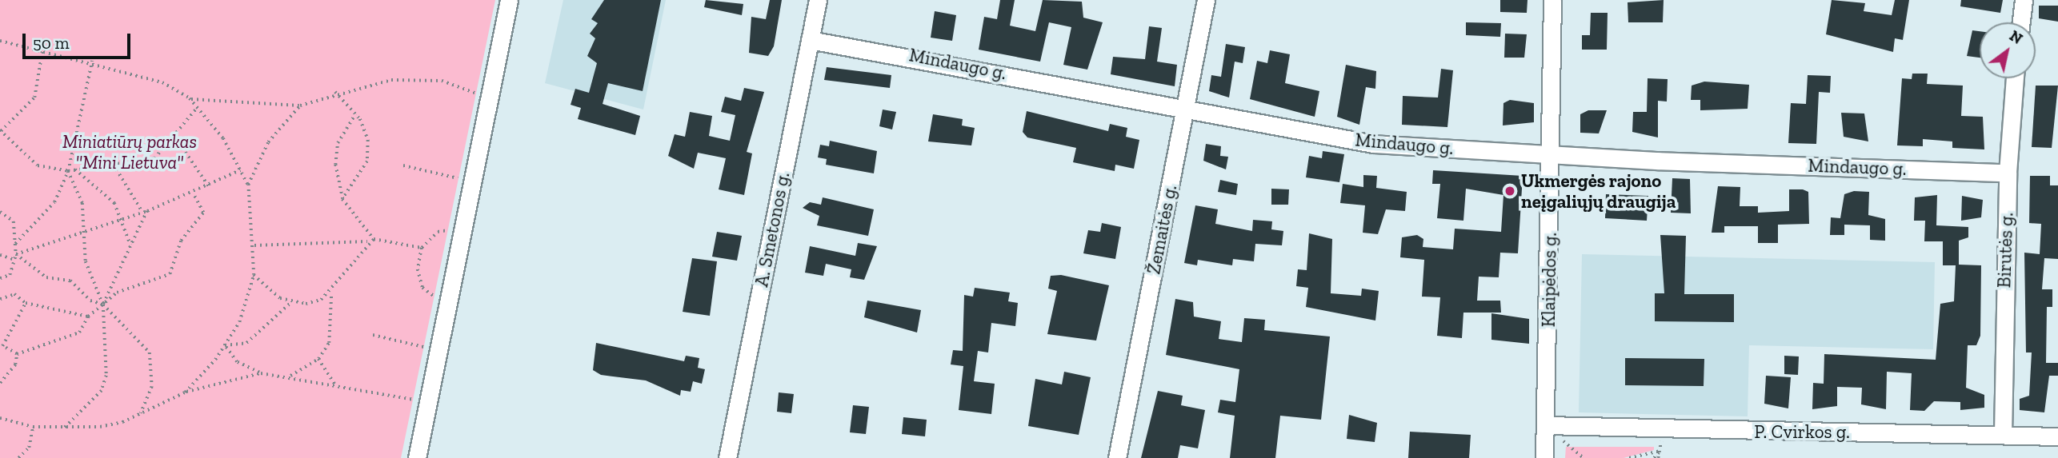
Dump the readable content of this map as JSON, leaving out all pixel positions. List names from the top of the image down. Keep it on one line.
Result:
{"streets":{"street":["Mindaugo g.","A. Smetonos g.","Žemaitės g.","Birutės g.","Klaipėdos g.","P. Cvirkos g."]},"crossings":[["Mindaugo g.","A. Smetonos g."],["Mindaugo g.","Žemaitės g."],["Mindaugo g.","Birutės g."],["Mindaugo g.","Klaipėdos g."],["Birutės g.","P. Cvirkos g."],["Klaipėdos g.","P. Cvirkos g."]],"parks":["Miniatiūrų parkas \"Mini Lietuva\""],"places":["Ukmergės rajono neįgaliųjų draugija"],"scale_bar":"50 m","north":"top right"}
